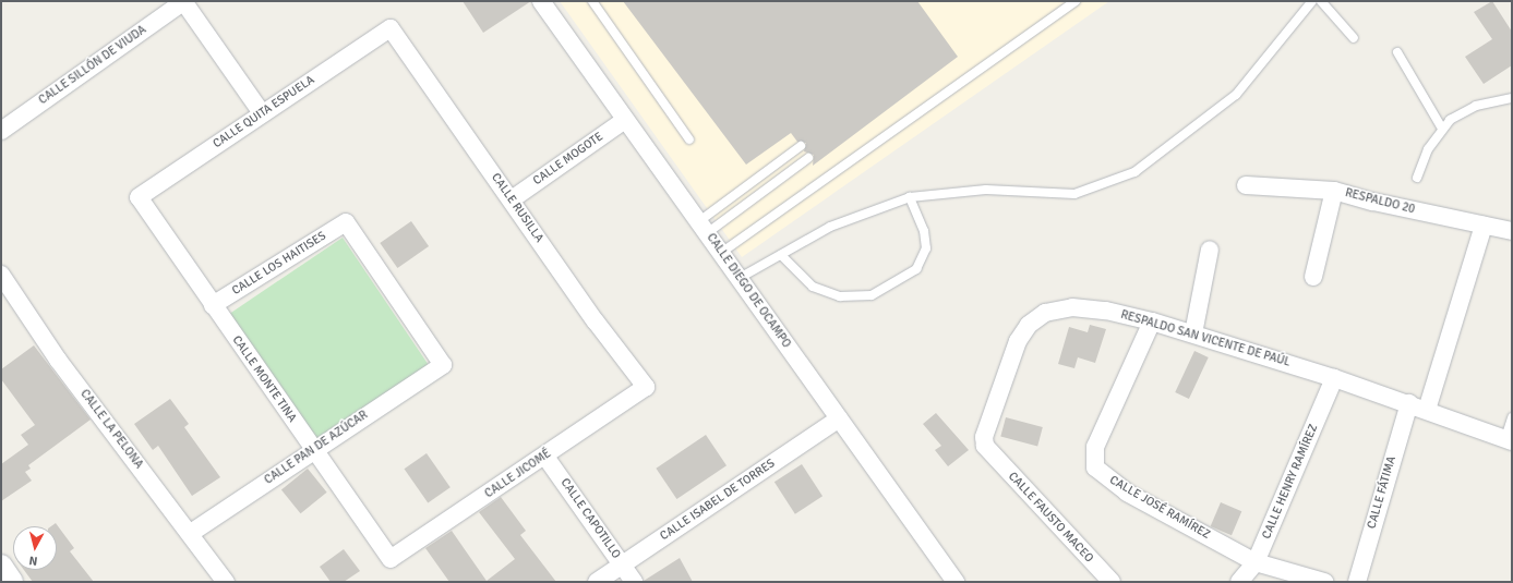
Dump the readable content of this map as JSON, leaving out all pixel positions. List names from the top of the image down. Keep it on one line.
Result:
{"streets":{"street":["CALLE SILLÓN DE VIUDA","CALLE QUITA ESPUELA","CALLE MOGOTE","RESPALDO 20","CALLE RUSILLA","CALLE LOS HAITISES","CALLE DIEGO DE OCAMPO","RESPALDO SAN VICENTE DE PAÚL","CALLE MONTE TINA","CALLE LA PELONA","CALLE PAN DE AZÚCAR","CALLE JICOMÉ","CALLE HENRY RAMÍREZ","CALLE FÁTIMA","CALLE ISABEL DE TORRES","CALLE JOSÉ RAMÍREZ","CALLE FAUSTO MACEO","CALLE CAPOTILLO"]},"crossings":[["CALLE QUITA ESPUELA","CALLE RUSILLA"],["CALLE QUITA ESPUELA","CALLE MONTE TINA"],["CALLE MOGOTE","CALLE RUSILLA"],["CALLE MOGOTE","CALLE DIEGO DE OCAMPO"],["CALLE RUSILLA","CALLE JICOMÉ"],["CALLE LOS HAITISES","CALLE MONTE TINA"],["CALLE LOS HAITISES","CALLE PAN DE AZÚCAR"],["CALLE DIEGO DE OCAMPO","CALLE ISABEL DE TORRES"],["RESPALDO SAN VICENTE DE PAÚL","CALLE HENRY RAMÍREZ"],["RESPALDO SAN VICENTE DE PAÚL","CALLE FÁTIMA"],["RESPALDO SAN VICENTE DE PAÚL","CALLE JOSÉ RAMÍREZ"],["RESPALDO SAN VICENTE DE PAÚL","CALLE FAUSTO MACEO"],["CALLE MONTE TINA","CALLE PAN DE AZÚCAR"],["CALLE MONTE TINA","CALLE JICOMÉ"],["CALLE LA PELONA","CALLE PAN DE AZÚCAR"],["CALLE JICOMÉ","CALLE CAPOTILLO"],["CALLE HENRY RAMÍREZ","CALLE JOSÉ RAMÍREZ"],["CALLE ISABEL DE TORRES","CALLE CAPOTILLO"]],"north":"bottom"}
